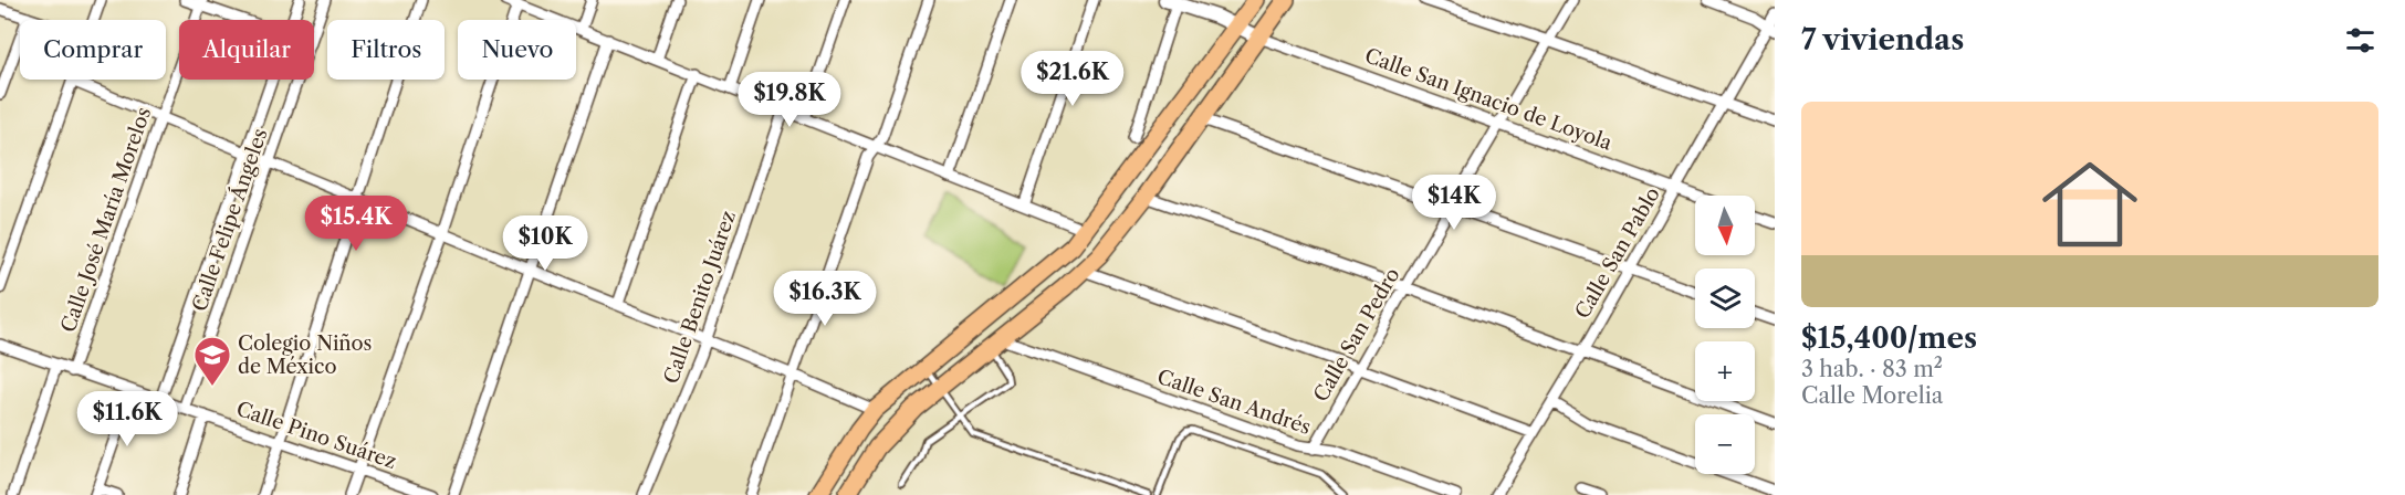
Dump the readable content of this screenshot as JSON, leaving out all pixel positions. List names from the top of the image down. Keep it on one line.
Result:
{"streets":{"street":["Calle San Ignacio de Loyola","Calle José María Morelos","Calle Felipe Ángeles","Calle San Pablo","Calle Benito Juárez","Calle San Pedro","Calle San Andrés","Calle Pino Suárez"]},"crossings":[["Calle San Ignacio de Loyola","Calle San Pablo"],["Calle San Ignacio de Loyola","Calle San Pedro"],["Calle José María Morelos","Calle Pino Suárez"],["Calle Felipe Ángeles","Calle Pino Suárez"],["Calle San Pedro","Calle San Andrés"]],"places":{"school or university":["Colegio Niños de México"]},"north":"bottom","page":{"heading":"7 viviendas","chip":["Comprar","Alquilar","Filtros","Nuevo"],"price":["$21.6K","$19.8K","$14K","$15.4K","$10K","$16.3K","$11.6K"],"list":[{"name":"$15,400/mes","note":"3 hab. · 83 m² · Calle Morelia"}],"map_buttons":["+","−"]}}
